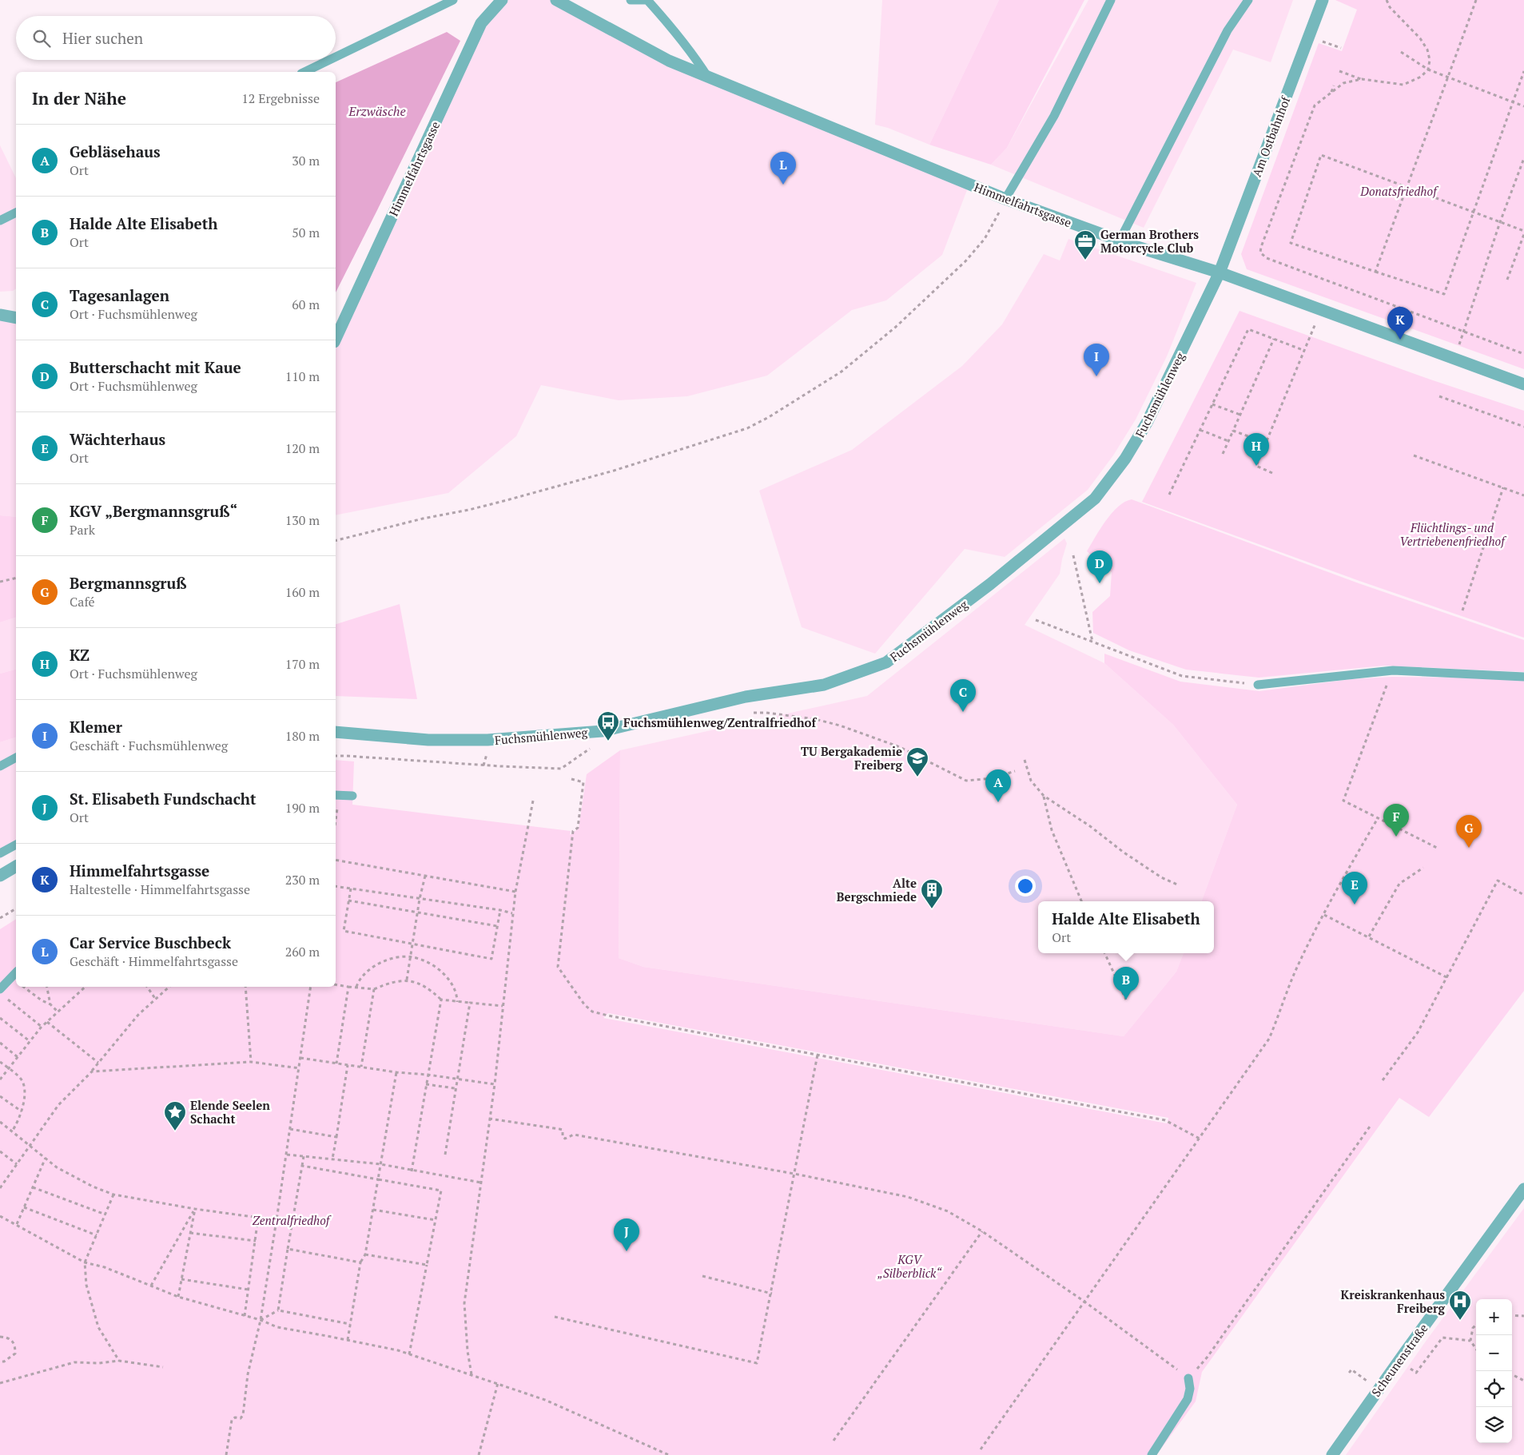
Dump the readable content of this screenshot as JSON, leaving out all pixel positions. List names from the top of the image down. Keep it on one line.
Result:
{"streets":{"street":["Am Ostbahnhof","Himmelfahrtsgasse","Fuchsmühlenweg","Scheunenstraße"]},"crossings":[["Am Ostbahnhof","Himmelfahrtsgasse"],["Am Ostbahnhof","Fuchsmühlenweg"],["Himmelfahrtsgasse","Fuchsmühlenweg"]],"water":["Erzwäsche"],"parks":["Donatsfriedhof","Flüchtlings- und Vertriebenenfriedhof","Zentralfriedhof","KGV „Silberblick“"],"places":{"office":["German Brothers Motorcycle Club"],"bus stop":["Fuchsmühlenweg/Zentralfriedhof"],"school or university":["TU Bergakademie Freiberg"],"building":["Alte Bergschmiede"],"place":["Elende Seelen Schacht"],"hospital":["Kreiskrankenhaus Freiberg"]},"page":{"search":"Hier suchen","heading":["In der Nähe","12 Ergebnisse"],"list":[{"mark":"A","name":"Gebläsehaus","note":"Ort","value":"30 m"},{"mark":"B","name":"Halde Alte Elisabeth","note":"Ort","value":"50 m"},{"mark":"C","name":"Tagesanlagen","note":"Ort · Fuchsmühlenweg","value":"60 m"},{"mark":"D","name":"Butterschacht mit Kaue","note":"Ort · Fuchsmühlenweg","value":"110 m"},{"mark":"E","name":"Wächterhaus","note":"Ort","value":"120 m"},{"mark":"F","name":"KGV „Bergmannsgruß“","note":"Park","value":"130 m"},{"mark":"G","name":"Bergmannsgruß","note":"Café","value":"160 m"},{"mark":"H","name":"KZ","note":"Ort · Fuchsmühlenweg","value":"170 m"},{"mark":"I","name":"Klemer","note":"Geschäft · Fuchsmühlenweg","value":"180 m"},{"mark":"J","name":"St. Elisabeth Fundschacht","note":"Ort","value":"190 m"},{"mark":"K","name":"Himmelfahrtsgasse","note":"Haltestelle · Himmelfahrtsgasse","value":"230 m"},{"mark":"L","name":"Car Service Buschbeck","note":"Geschäft · Himmelfahrtsgasse","value":"260 m"}],"pins":["L","K","I","H","D","C","A","F","G","E","B","J"],"popup":["Halde Alte Elisabeth","Ort"],"map_buttons":["+","−"]}}
